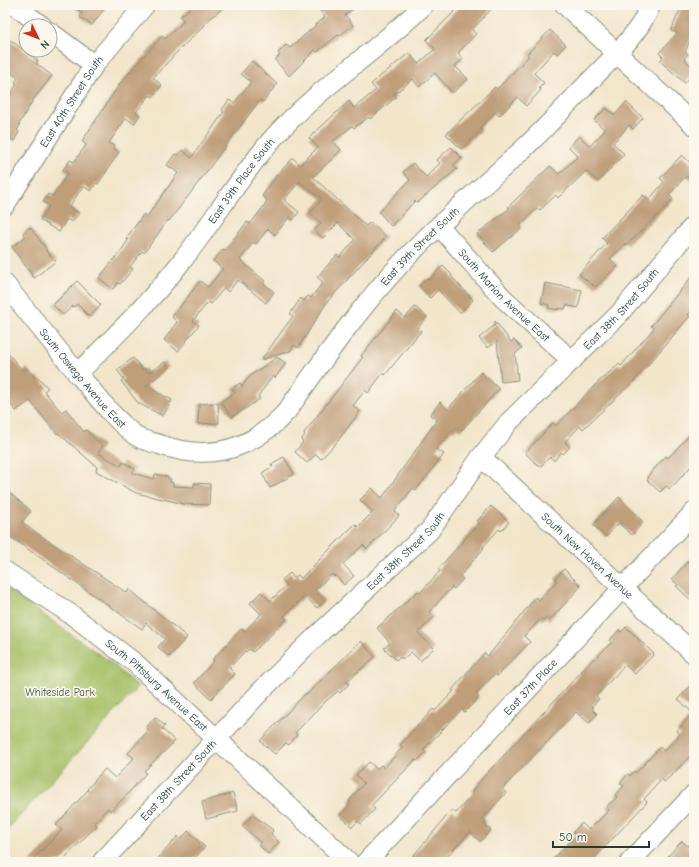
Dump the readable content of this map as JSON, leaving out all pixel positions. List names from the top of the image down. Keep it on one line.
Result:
{"streets":{"street":["East 40th Street South","East 39th Place South","East 39th Street South","South Marion Avenue East","East 38th Street South","South Oswego Avenue East","South New Haven Avenue","South Pittsburg Avenue East","East 37th Place"]},"crossings":[["East 39th Place South","South Oswego Avenue East"],["East 39th Street South","South Marion Avenue East"],["East 39th Street South","South Oswego Avenue East"],["South Marion Avenue East","East 38th Street South"],["East 38th Street South","South New Haven Avenue"],["East 38th Street South","South Pittsburg Avenue East"],["South New Haven Avenue","East 37th Place"]],"parks":["Whiteside Park"],"scale_bar":"50 m","north":"bottom right"}
